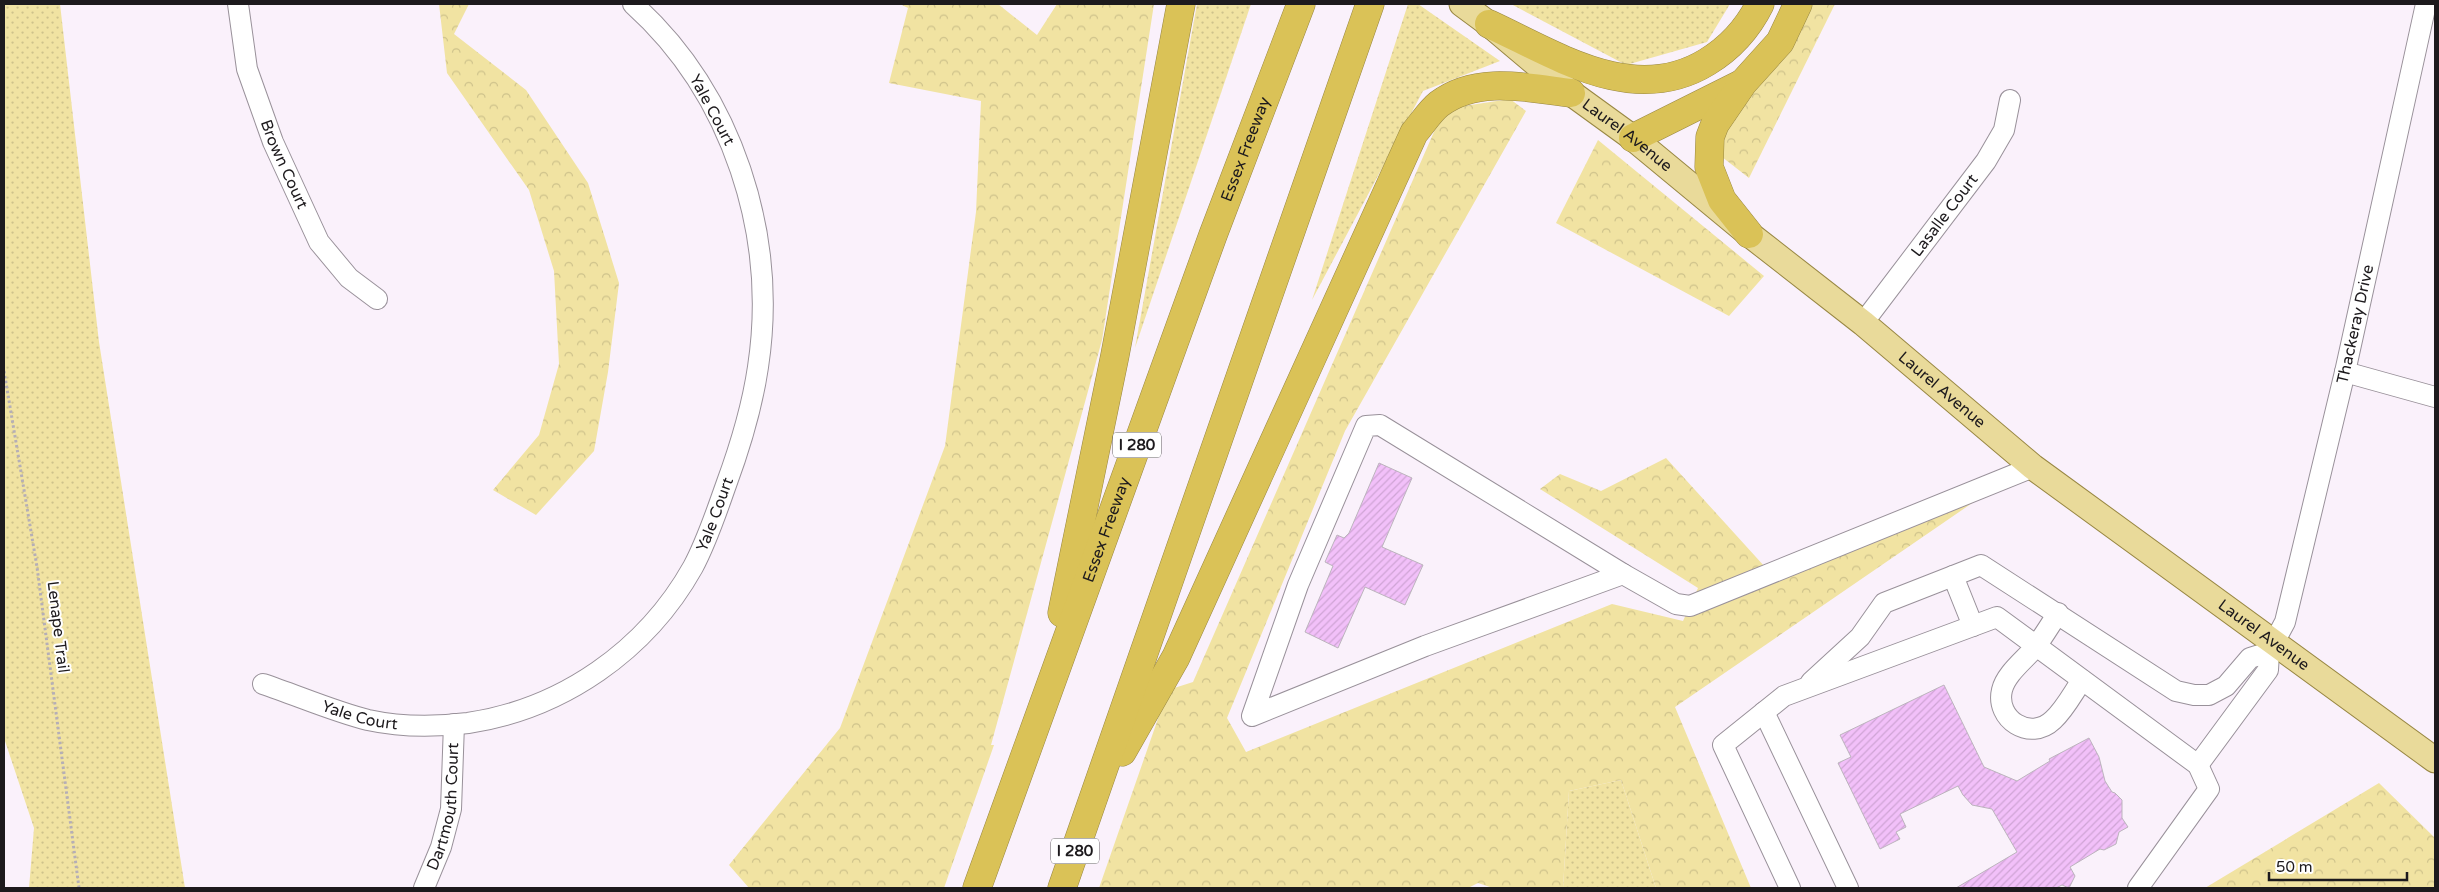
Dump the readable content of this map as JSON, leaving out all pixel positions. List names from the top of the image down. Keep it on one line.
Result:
{"streets":{"highway":["Essex Freeway","I 280"],"main road":["Laurel Avenue"],"street":["Yale Court","Brown Court","Lasalle Court","Thackeray Drive","Dartmouth Court"],"path":["Lenape Trail"]},"crossings":[["Yale Court","Dartmouth Court"],["Laurel Avenue","Lasalle Court"],["Laurel Avenue","Thackeray Drive"]],"scale_bar":"50 m"}
